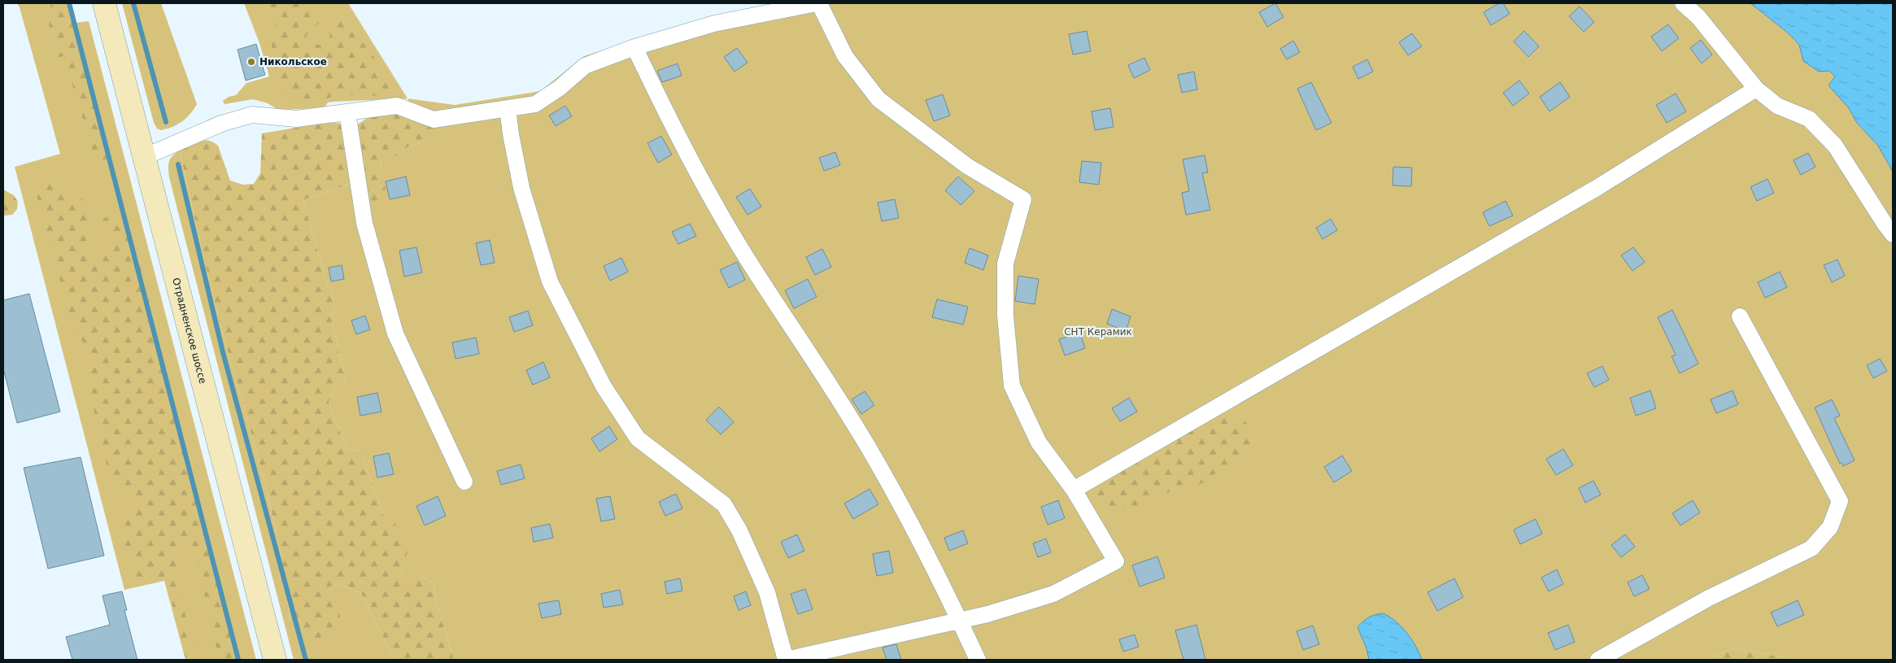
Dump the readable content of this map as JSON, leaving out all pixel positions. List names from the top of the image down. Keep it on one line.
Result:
{"streets":{"main road":["Отрадненское шоссе"]},"parks":["СНТ Керамик"],"places":["Никольское"]}
